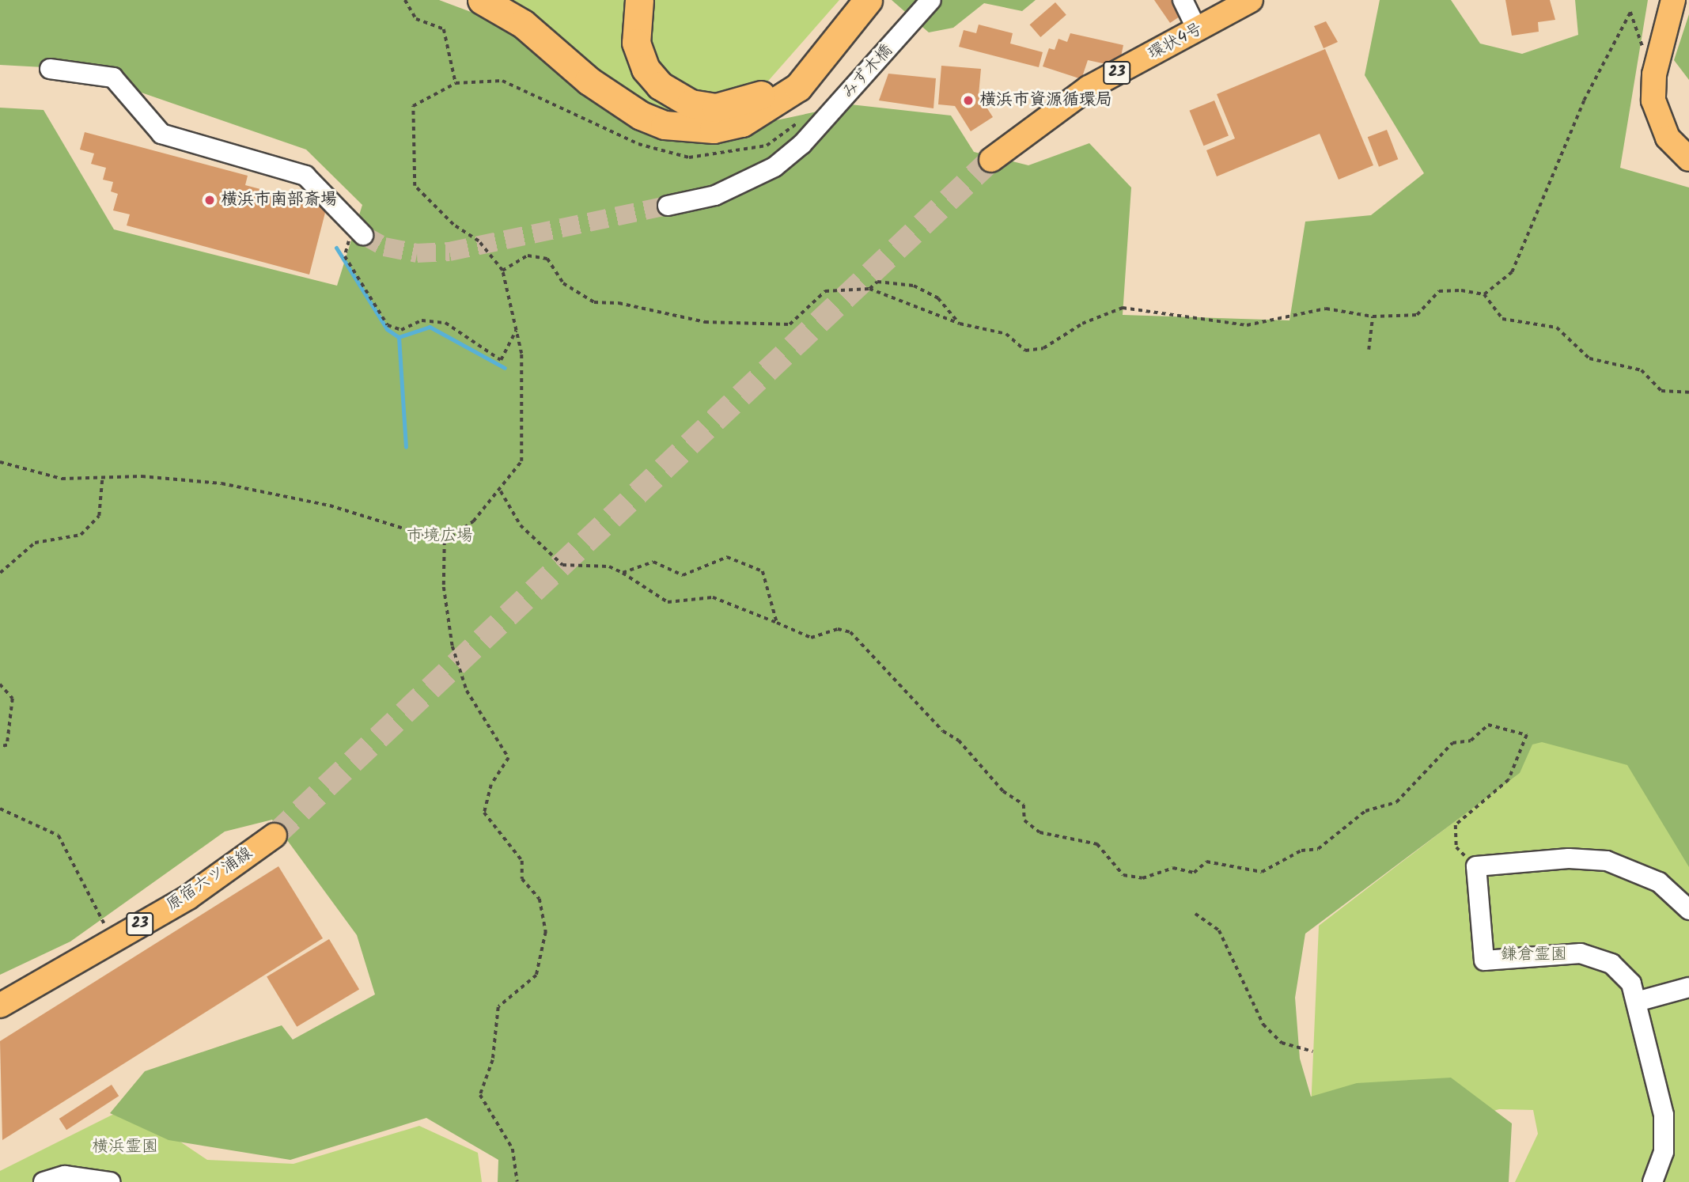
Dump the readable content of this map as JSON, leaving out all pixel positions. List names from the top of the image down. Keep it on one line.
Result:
{"streets":{"main road":["環状4号","23","原宿六ツ浦線"],"street":["みず木橋"]},"parks":["市境広場","鎌倉霊園","横浜霊園"],"places":["横浜市資源循環局","横浜市南部斎場"]}
